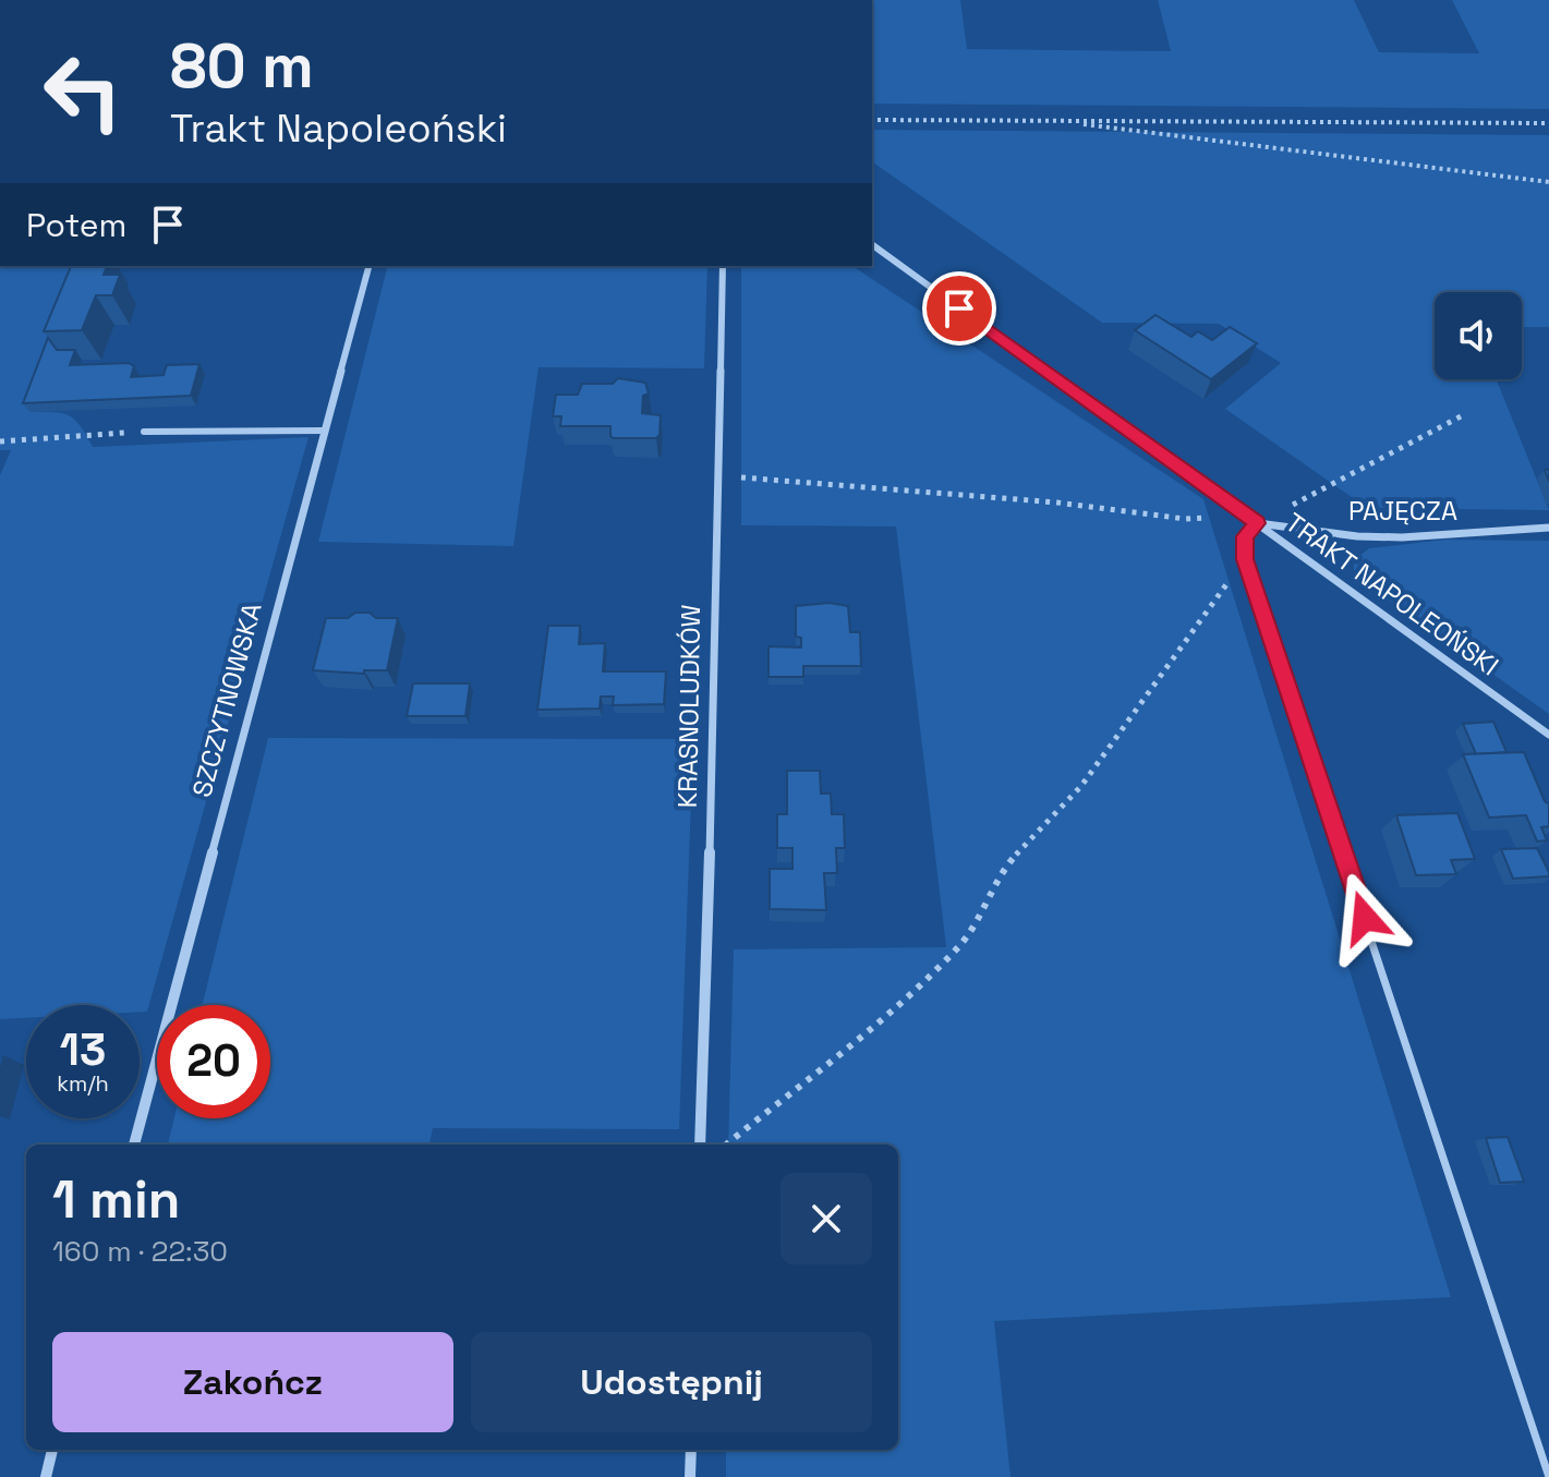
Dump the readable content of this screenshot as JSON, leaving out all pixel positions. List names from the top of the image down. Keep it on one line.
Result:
{"streets":{"street":["PAJĘCZA","TRAKT NAPOLEOŃSKI","SZCZYTNOWSKA","KRASNOLUDKÓW"]},"crossings":[["PAJĘCZA","TRAKT NAPOLEOŃSKI"]],"page":{"turn":["80 m","Trakt Napoleoński"],"then":"Potem","speed":"13 km/h","limit":"20","heading":["1 min","160 m · 22:30"],"buttons":["Zakończ","Udostępnij"]}}
